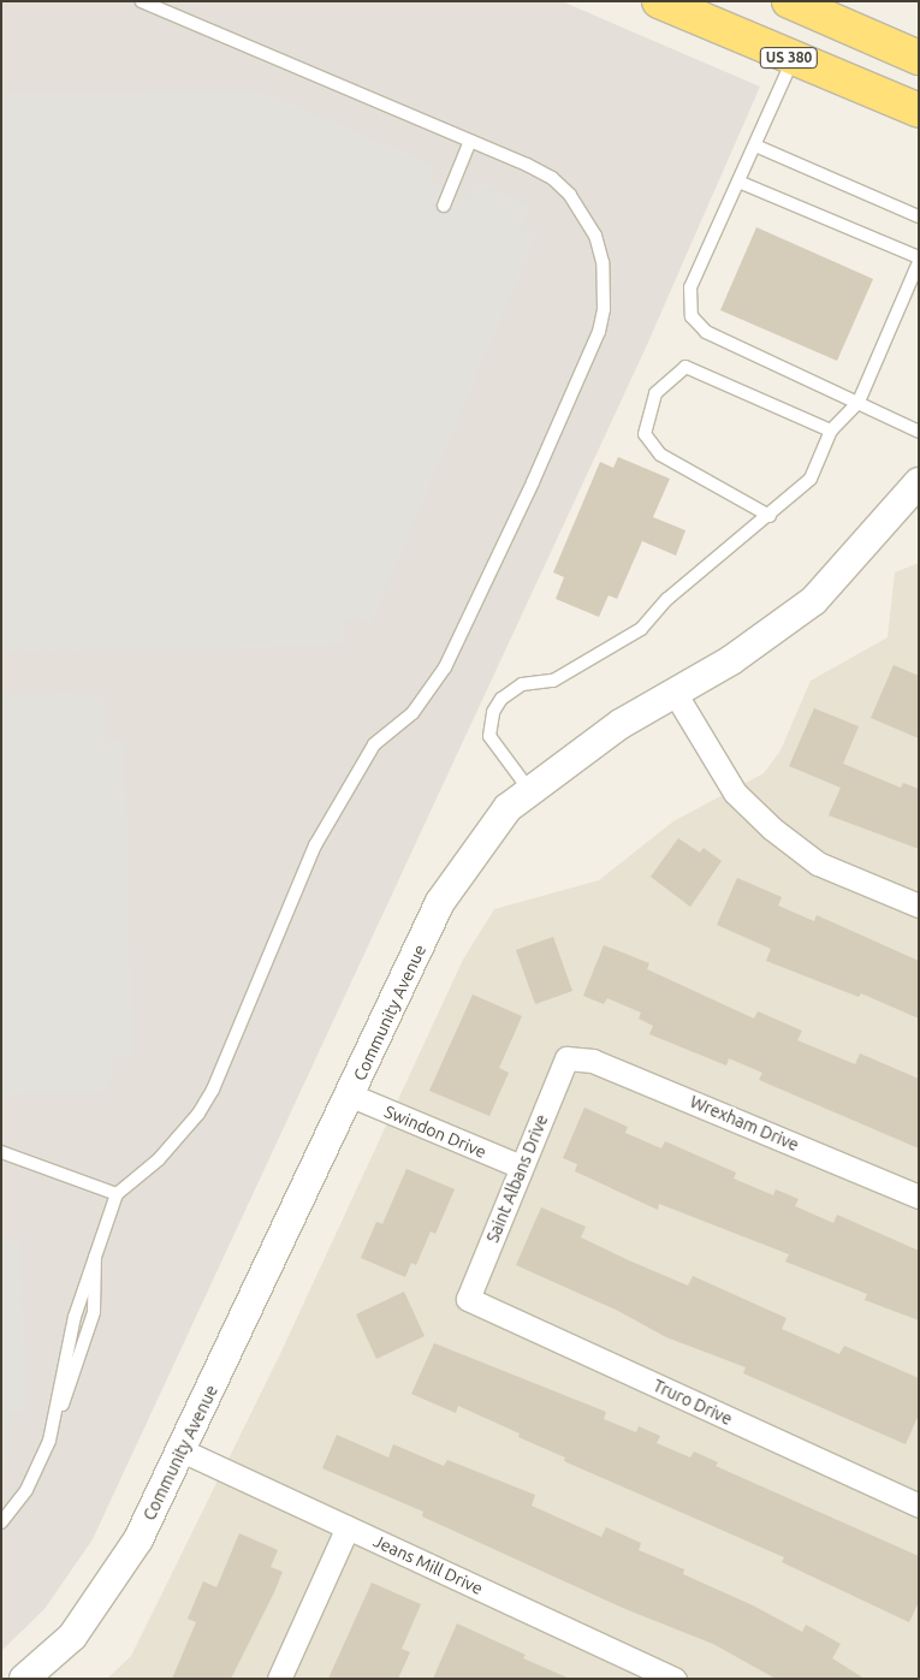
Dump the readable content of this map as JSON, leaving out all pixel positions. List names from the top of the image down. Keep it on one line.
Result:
{"streets":{"highway":["US 380"],"street":["Community Avenue","Wrexham Drive","Swindon Drive","Saint Albans Drive","Truro Drive","Jeans Mill Drive"]},"crossings":[["Community Avenue","Swindon Drive"],["Community Avenue","Jeans Mill Drive"],["Wrexham Drive","Saint Albans Drive"],["Swindon Drive","Saint Albans Drive"],["Saint Albans Drive","Truro Drive"]]}
